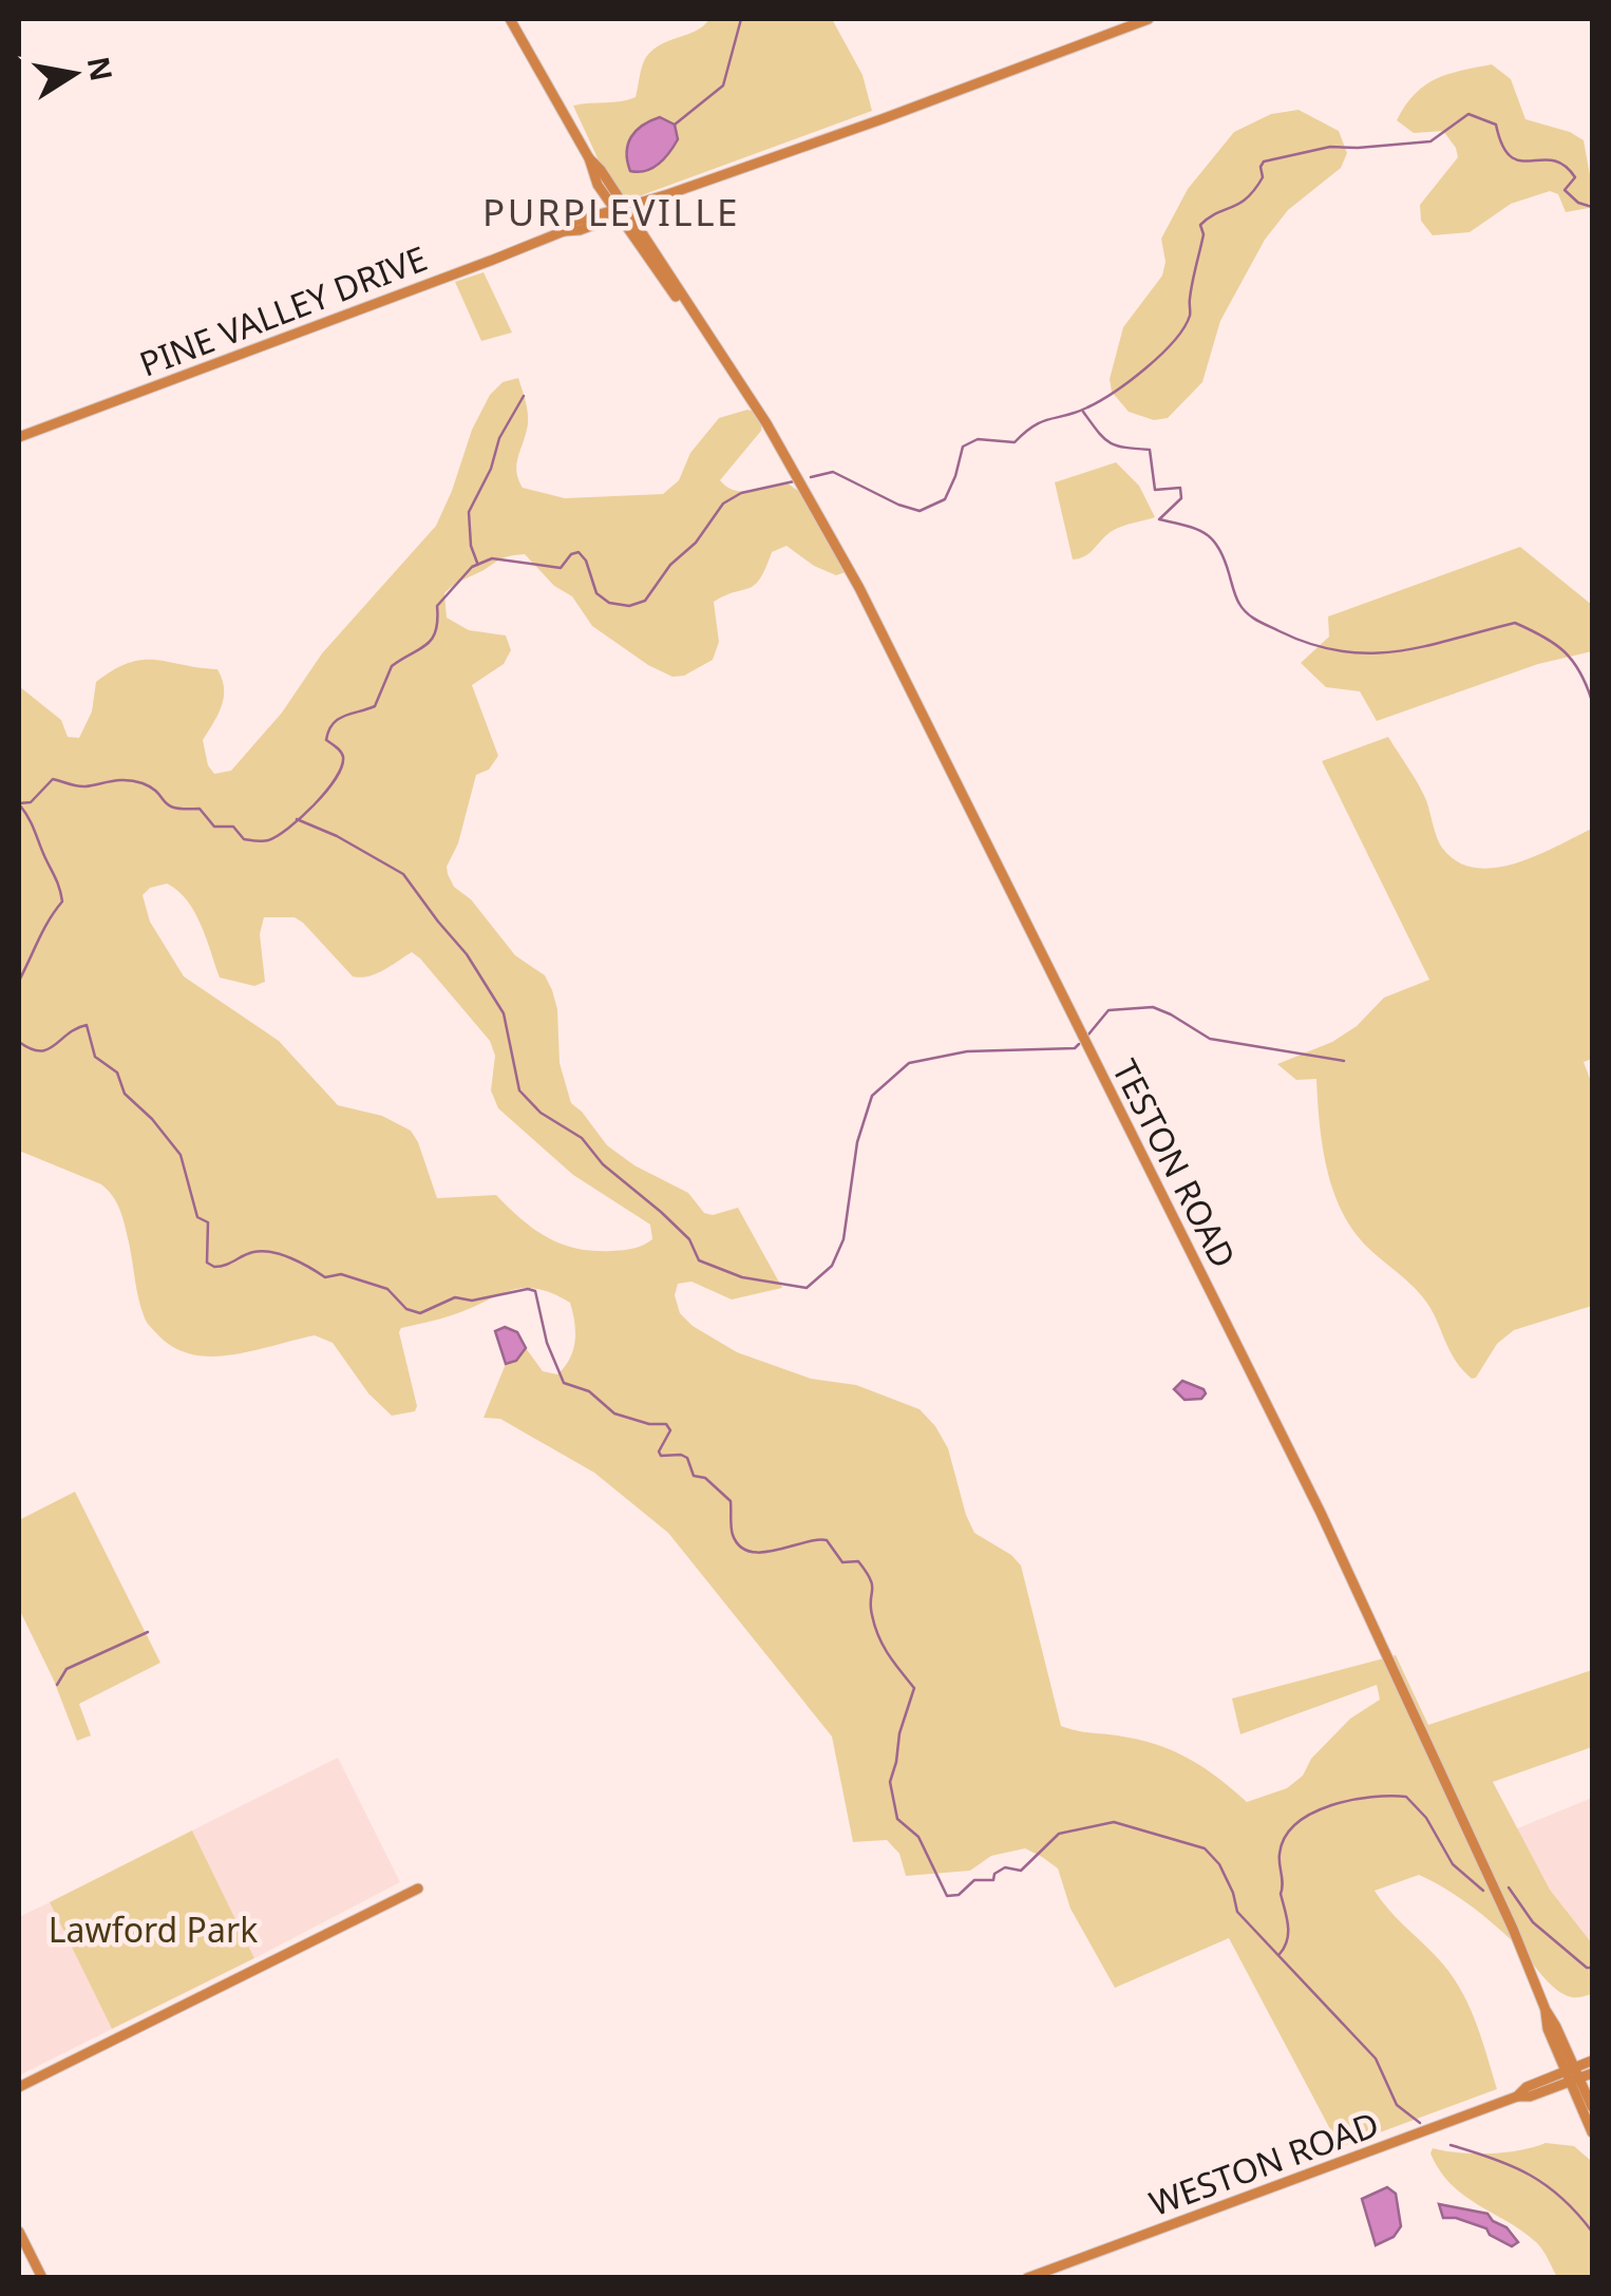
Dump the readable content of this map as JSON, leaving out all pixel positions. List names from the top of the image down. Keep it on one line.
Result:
{"streets":{"street":["PINE VALLEY DRIVE","TESTON ROAD","WESTON ROAD"]},"crossings":[["PINE VALLEY DRIVE","TESTON ROAD"],["TESTON ROAD","WESTON ROAD"]],"districts":["PURPLEVILLE"],"parks":["Lawford Park"],"north":"right"}
